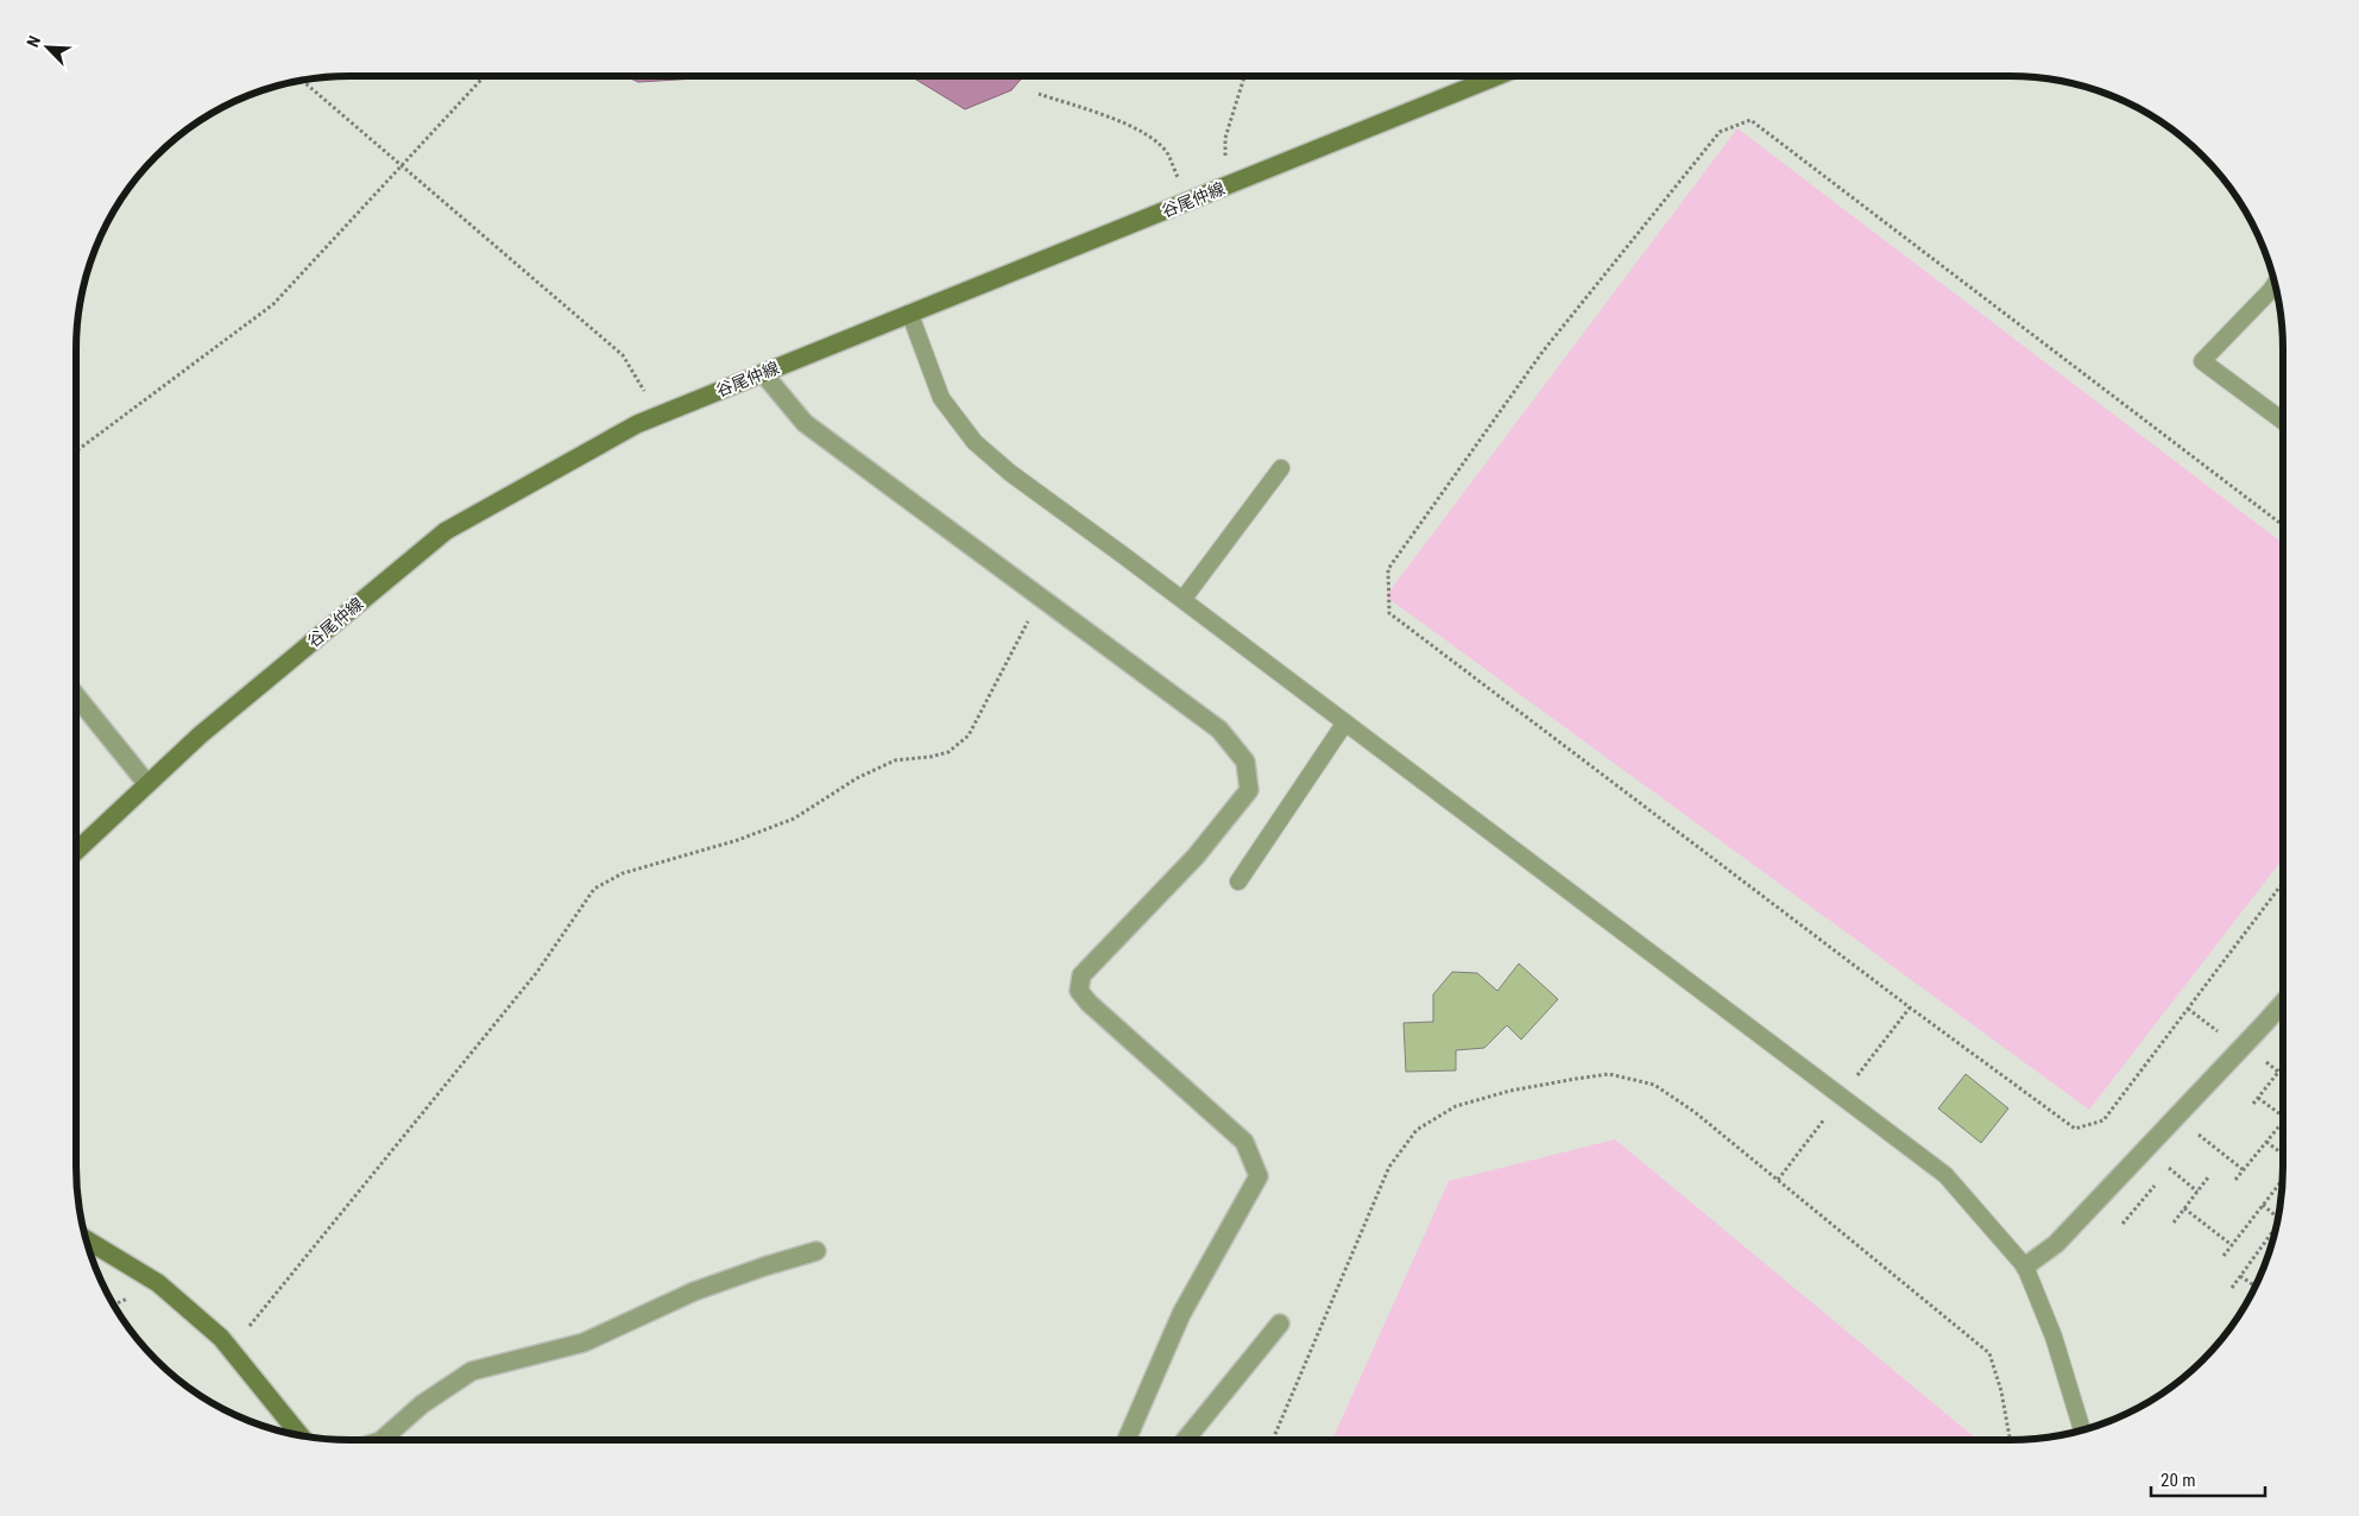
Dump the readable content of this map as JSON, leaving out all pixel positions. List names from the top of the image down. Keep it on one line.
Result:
{"streets":{"main road":["谷尾仲線"]},"scale_bar":"20 m","north":"top left"}
